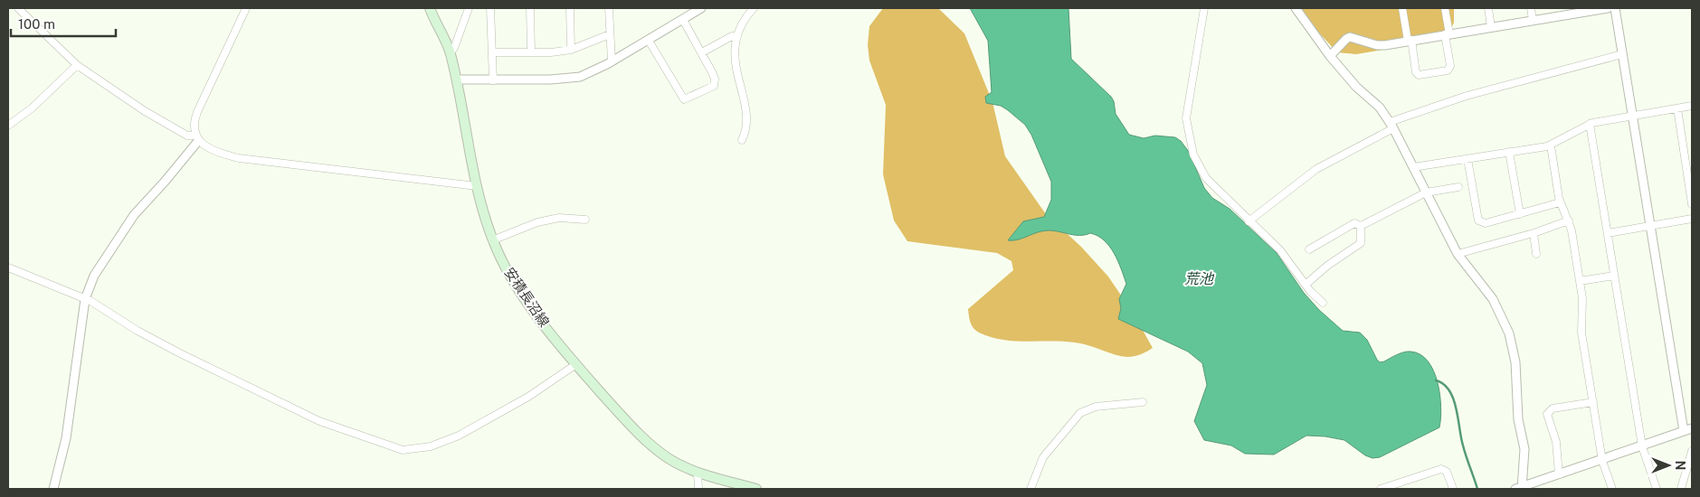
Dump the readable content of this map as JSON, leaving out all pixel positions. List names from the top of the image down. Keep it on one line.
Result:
{"streets":{"main road":["安積長沼線"]},"water":["荒池"],"scale_bar":"100 m","north":"right"}
